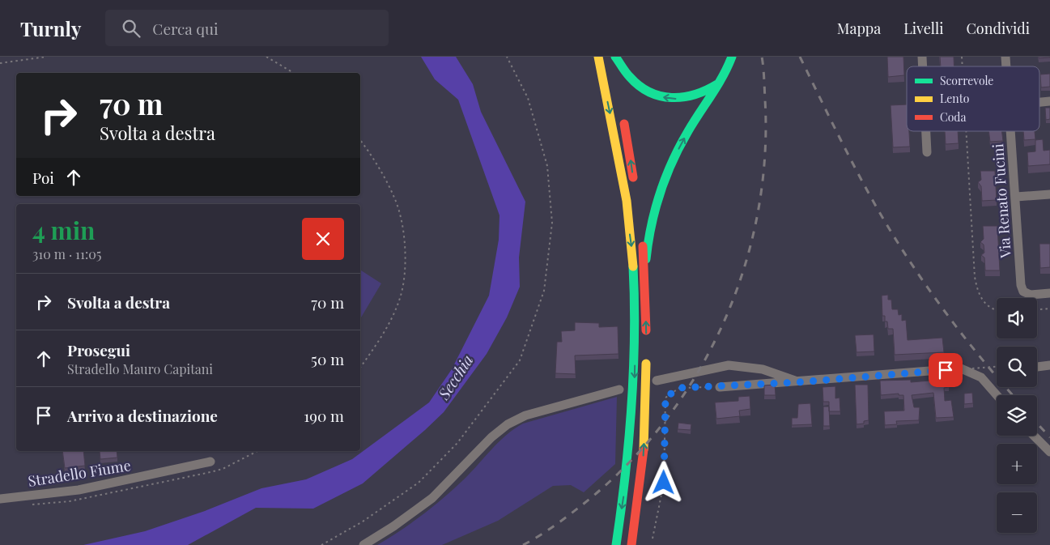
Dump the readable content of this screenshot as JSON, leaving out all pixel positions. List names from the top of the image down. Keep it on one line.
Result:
{"streets":{"street":["Via Renato Fucini","Stradello Fiume"]},"water":["Secchia"],"legend":["Scorrevole","Lento","Coda"],"page":{"header":"Turnly","search":"Cerca qui","nav":["Mappa","Livelli","Condividi"],"turn":["70 m","Svolta a destra"],"then":"Poi","heading":["4 min","310 m · 11:05"],"list":[{"name":"Svolta a destra","value":"70 m"},{"name":"Prosegui","note":"Stradello Mauro Capitani","value":"50 m"},{"name":"Arrivo a destinazione","value":"190 m"}],"map_buttons":["+","−"]}}
